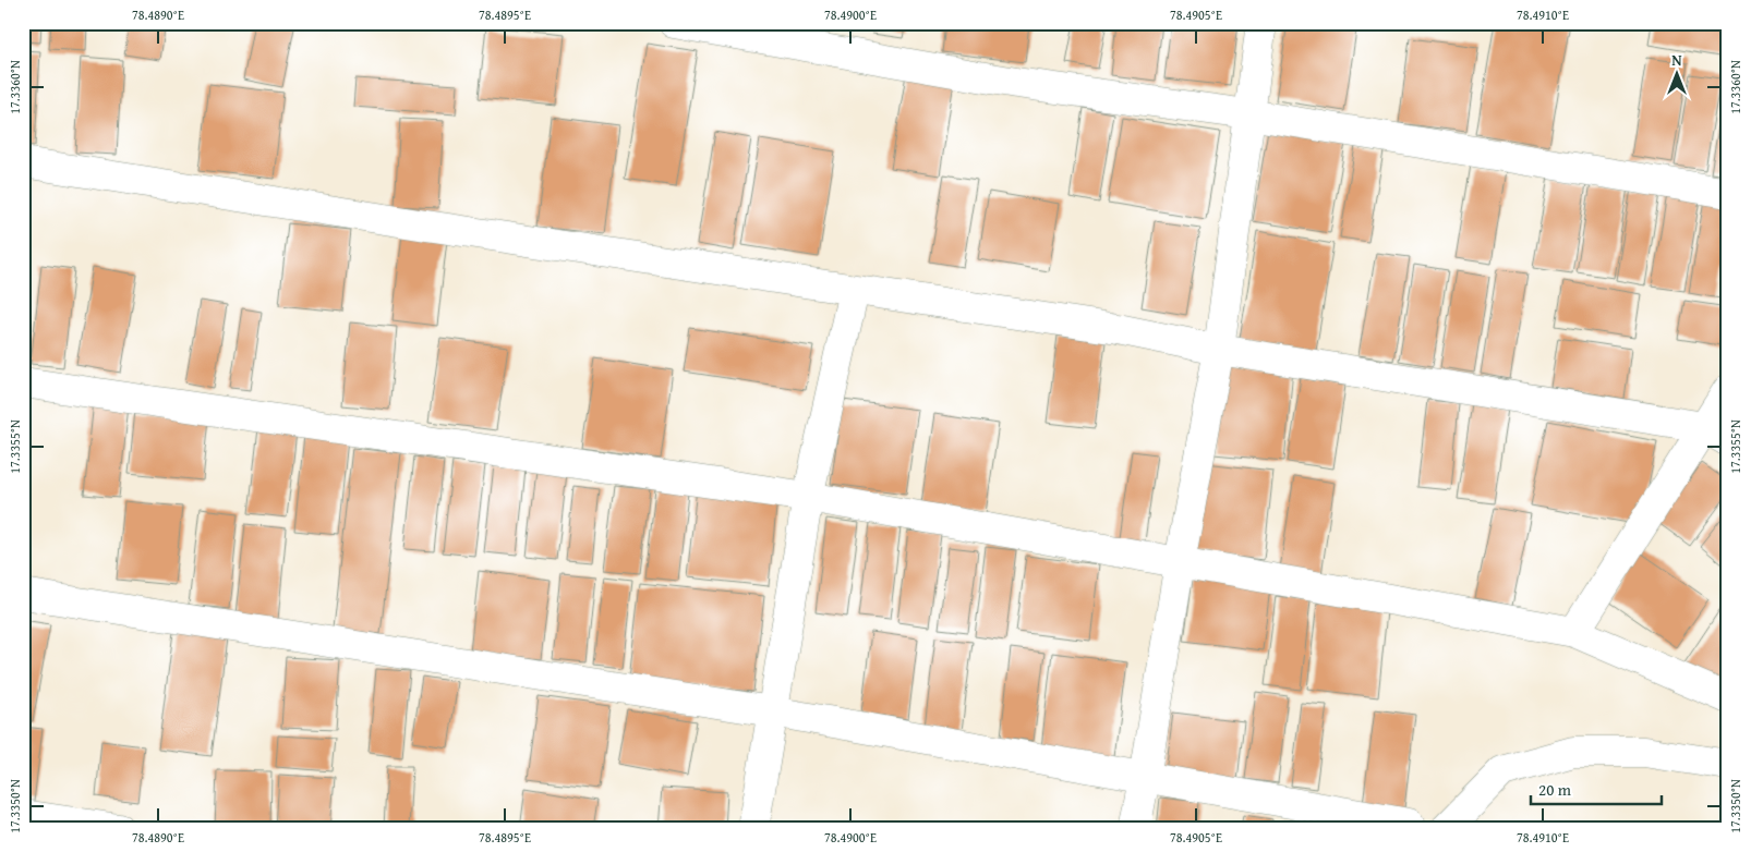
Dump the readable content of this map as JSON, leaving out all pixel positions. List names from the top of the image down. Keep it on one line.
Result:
{"scale_bar":"20 m","north":"top","coordinates":["78.4890°E","78.4895°E","78.4900°E","78.4905°E","78.4910°E","17.3360°N","17.3355°N","17.3350°N"]}
